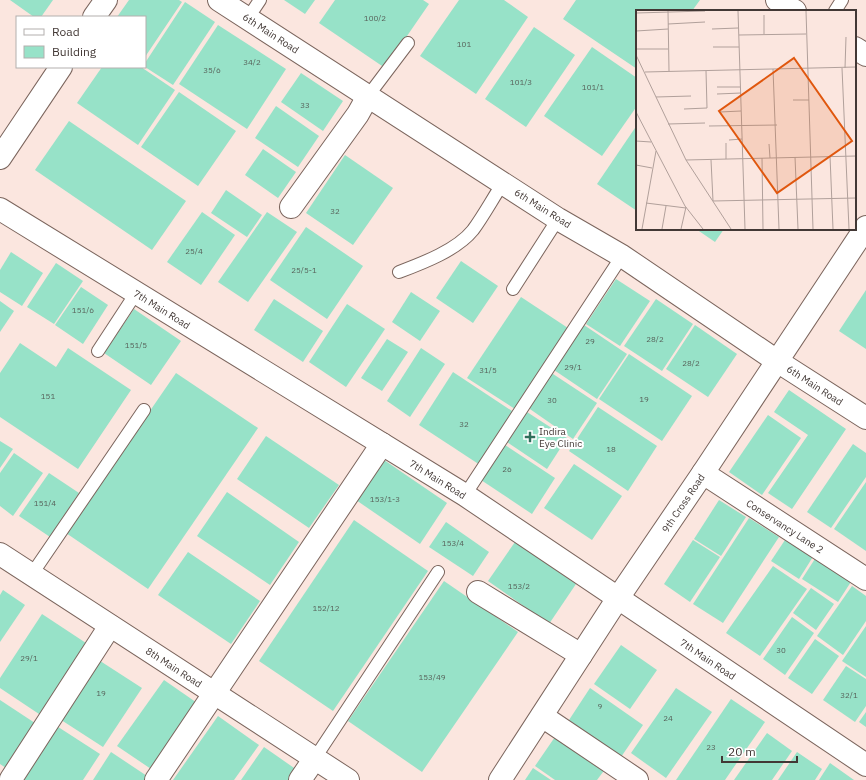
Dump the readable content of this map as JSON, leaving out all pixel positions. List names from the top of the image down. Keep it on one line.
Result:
{"streets":{"street":["6th Main Road","7th Main Road","9th Cross Road","Conservancy Lane 2","8th Main Road"]},"crossings":[["6th Main Road","9th Cross Road"],["7th Main Road","9th Cross Road"],["9th Cross Road","Conservancy Lane 2"]],"places":{"health":["Indira Eye Clinic"]},"house_numbers":["100/2","101","34/2","35/6","101/3","101/1","33","32","25/4","25/5-1","151/6","28/2","29","151/5","28/2","29/1","31/5","151","19","30","32","18","26","153/1-3","151/4","153/4","153/2","152/12","30","29/1","153/49","19","32/1","9","24","23"],"legend":["Road","Building"],"scale_bar":"20 m"}
